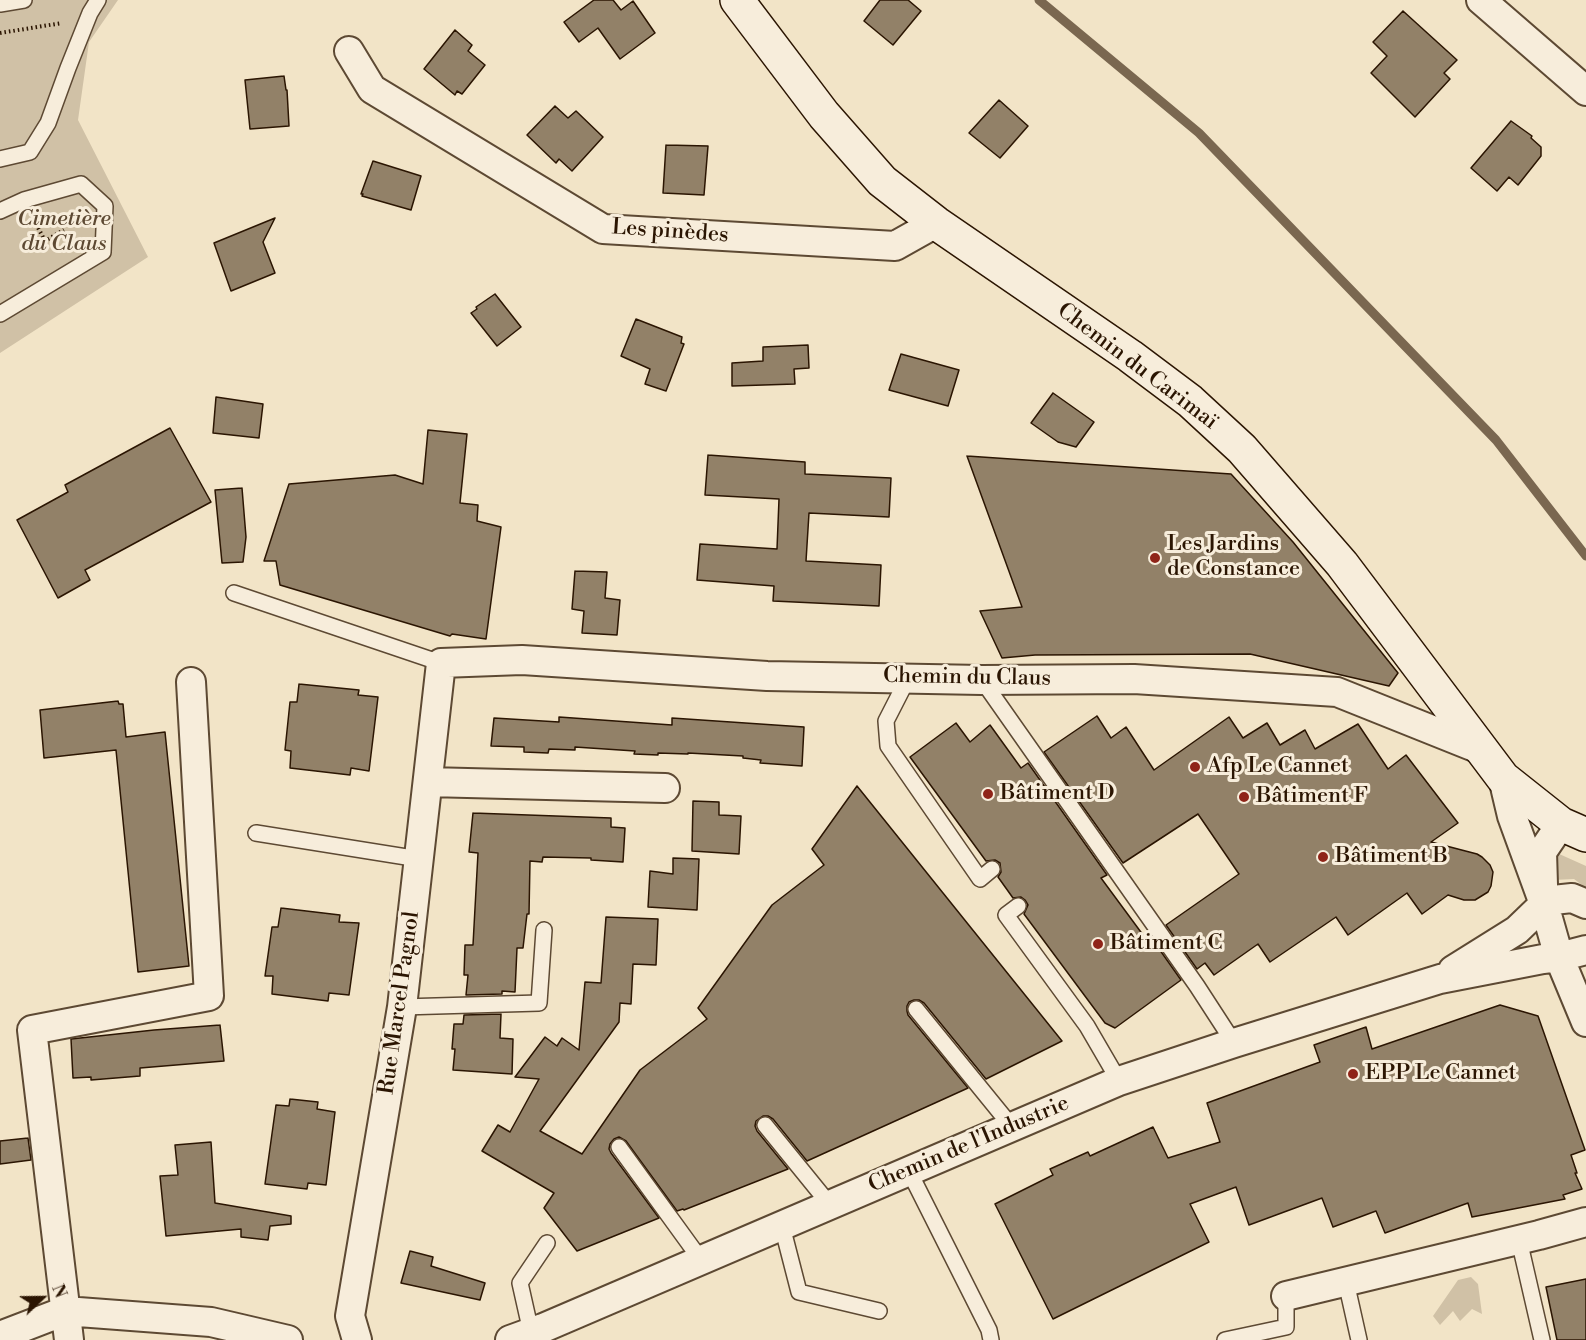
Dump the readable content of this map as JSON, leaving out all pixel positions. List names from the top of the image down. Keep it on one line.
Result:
{"streets":{"main road":["Chemin du Carimaï"],"street":["Les pinèdes","Chemin du Claus","Rue Marcel Pagnol","Chemin de l'Industrie"]},"crossings":[["Les pinèdes","Chemin du Carimaï"],["Chemin du Carimaï","Chemin du Claus"],["Chemin du Claus","Rue Marcel Pagnol"]],"parks":["Cimetière du Claus"],"places":["Les Jardins de Constance","Afp Le Cannet","Bâtiment D","Bâtiment F","Bâtiment B","Bâtiment C","EPP Le Cannet"],"north":"right"}
